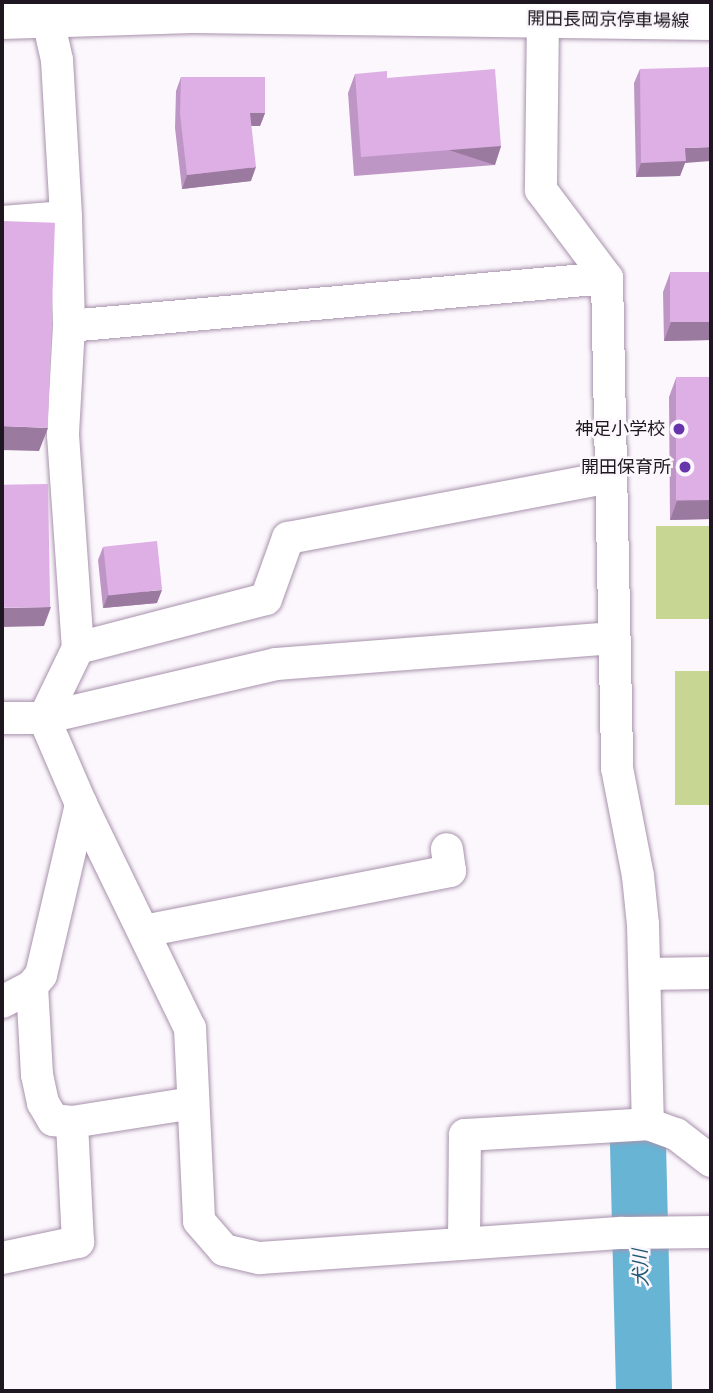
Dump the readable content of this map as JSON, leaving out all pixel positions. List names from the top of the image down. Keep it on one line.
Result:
{"streets":{"main road":["開田長岡京停車場線"]},"water":["犬川"],"places":["神足小学校","開田保育所"]}
